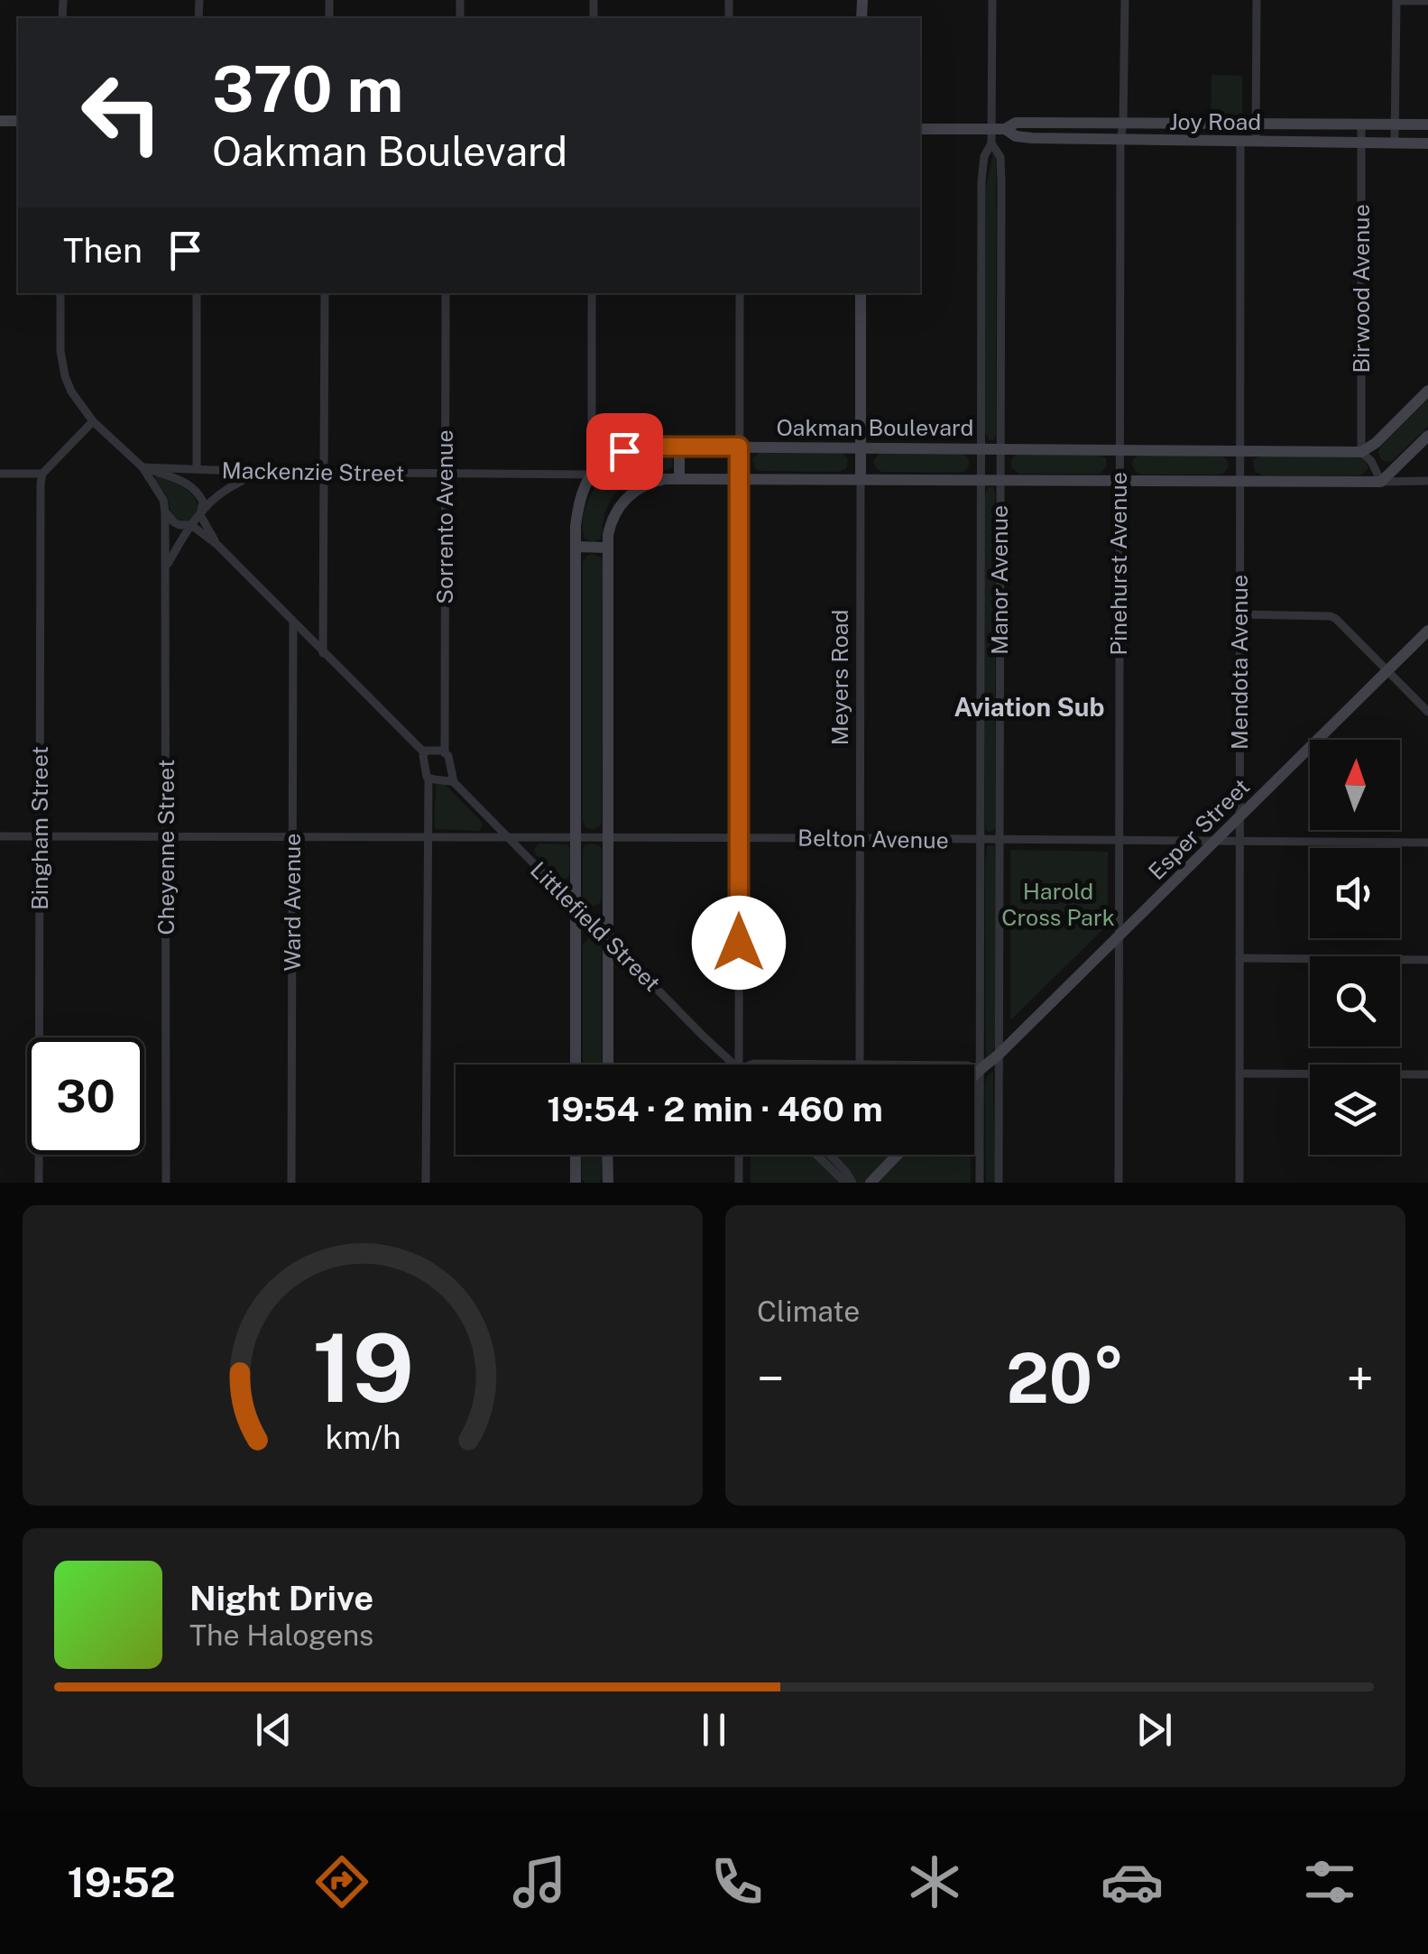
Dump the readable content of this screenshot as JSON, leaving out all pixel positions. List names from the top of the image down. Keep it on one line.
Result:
{"streets":{"street":["Joy Road","Birwood Avenue","Oakman Boulevard","Mackenzie Street","Sorrento Avenue","Pinehurst Avenue","Manor Avenue","Mendota Avenue","Meyers Road","Bingham Street","Esper Street","Belton Avenue","Cheyenne Street","Ward Avenue","Littlefield Street"]},"crossings":[["Joy Road","Birwood Avenue"],["Joy Road","Pinehurst Avenue"],["Joy Road","Manor Avenue"],["Joy Road","Mendota Avenue"],["Birwood Avenue","Oakman Boulevard"],["Oakman Boulevard","Mackenzie Street"],["Oakman Boulevard","Pinehurst Avenue"],["Oakman Boulevard","Manor Avenue"],["Oakman Boulevard","Mendota Avenue"],["Oakman Boulevard","Meyers Road"],["Mackenzie Street","Sorrento Avenue"],["Sorrento Avenue","Littlefield Street"],["Pinehurst Avenue","Esper Street"],["Pinehurst Avenue","Belton Avenue"],["Manor Avenue","Esper Street"],["Manor Avenue","Belton Avenue"],["Mendota Avenue","Esper Street"],["Mendota Avenue","Belton Avenue"],["Meyers Road","Belton Avenue"],["Esper Street","Belton Avenue"],["Belton Avenue","Littlefield Street"]],"districts":["Aviation Sub"],"parks":["Harold Cross Park"],"north":"top","page":{"turn":["370 m","Oakman Boulevard"],"then":"Then","limit":"30","trip":"19:54 · 2 min · 460 m","tile":"Climate","heat":["−","20°","+"],"song":["Night Drive","The Halogens"],"tabs":"19:52","gauge":["19","km/h"]}}
